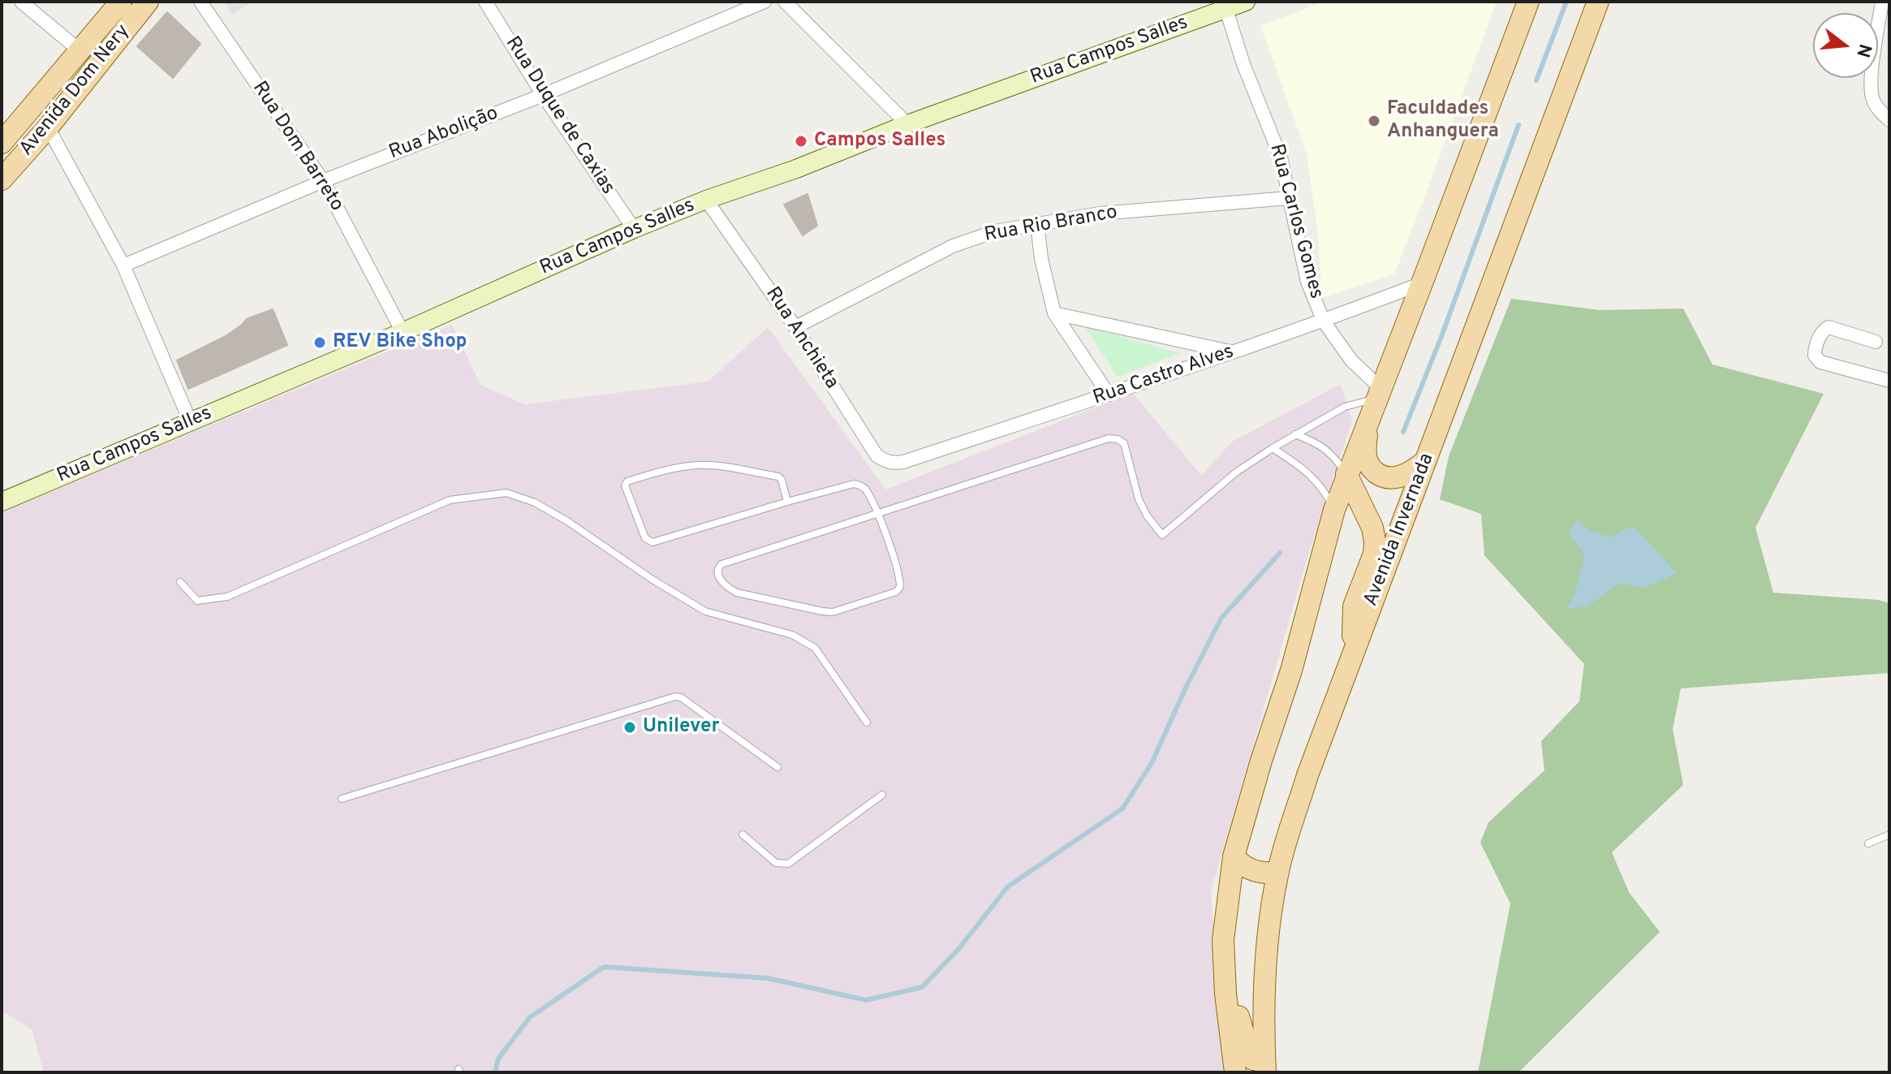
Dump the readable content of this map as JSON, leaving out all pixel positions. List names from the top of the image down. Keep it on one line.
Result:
{"streets":{"main road":["Rua Campos Salles","Avenida Dom Nery","Avenida Invernada"],"street":["Rua Duque de Caxias","Rua Abolição","Rua Dom Barreto","Rua Carlos Gomes","Rua Rio Branco","Rua Anchieta","Rua Castro Alves"]},"crossings":[["Rua Campos Salles","Rua Duque de Caxias"],["Rua Campos Salles","Rua Dom Barreto"],["Rua Campos Salles","Rua Carlos Gomes"],["Rua Campos Salles","Rua Anchieta"],["Rua Duque de Caxias","Rua Abolição"],["Rua Abolição","Rua Dom Barreto"],["Rua Carlos Gomes","Rua Rio Branco"],["Rua Carlos Gomes","Rua Castro Alves"],["Rua Rio Branco","Rua Anchieta"],["Rua Anchieta","Rua Castro Alves"]],"places":["Faculdades Anhanguera","Campos Salles","REV Bike Shop","Unilever"],"north":"right"}
